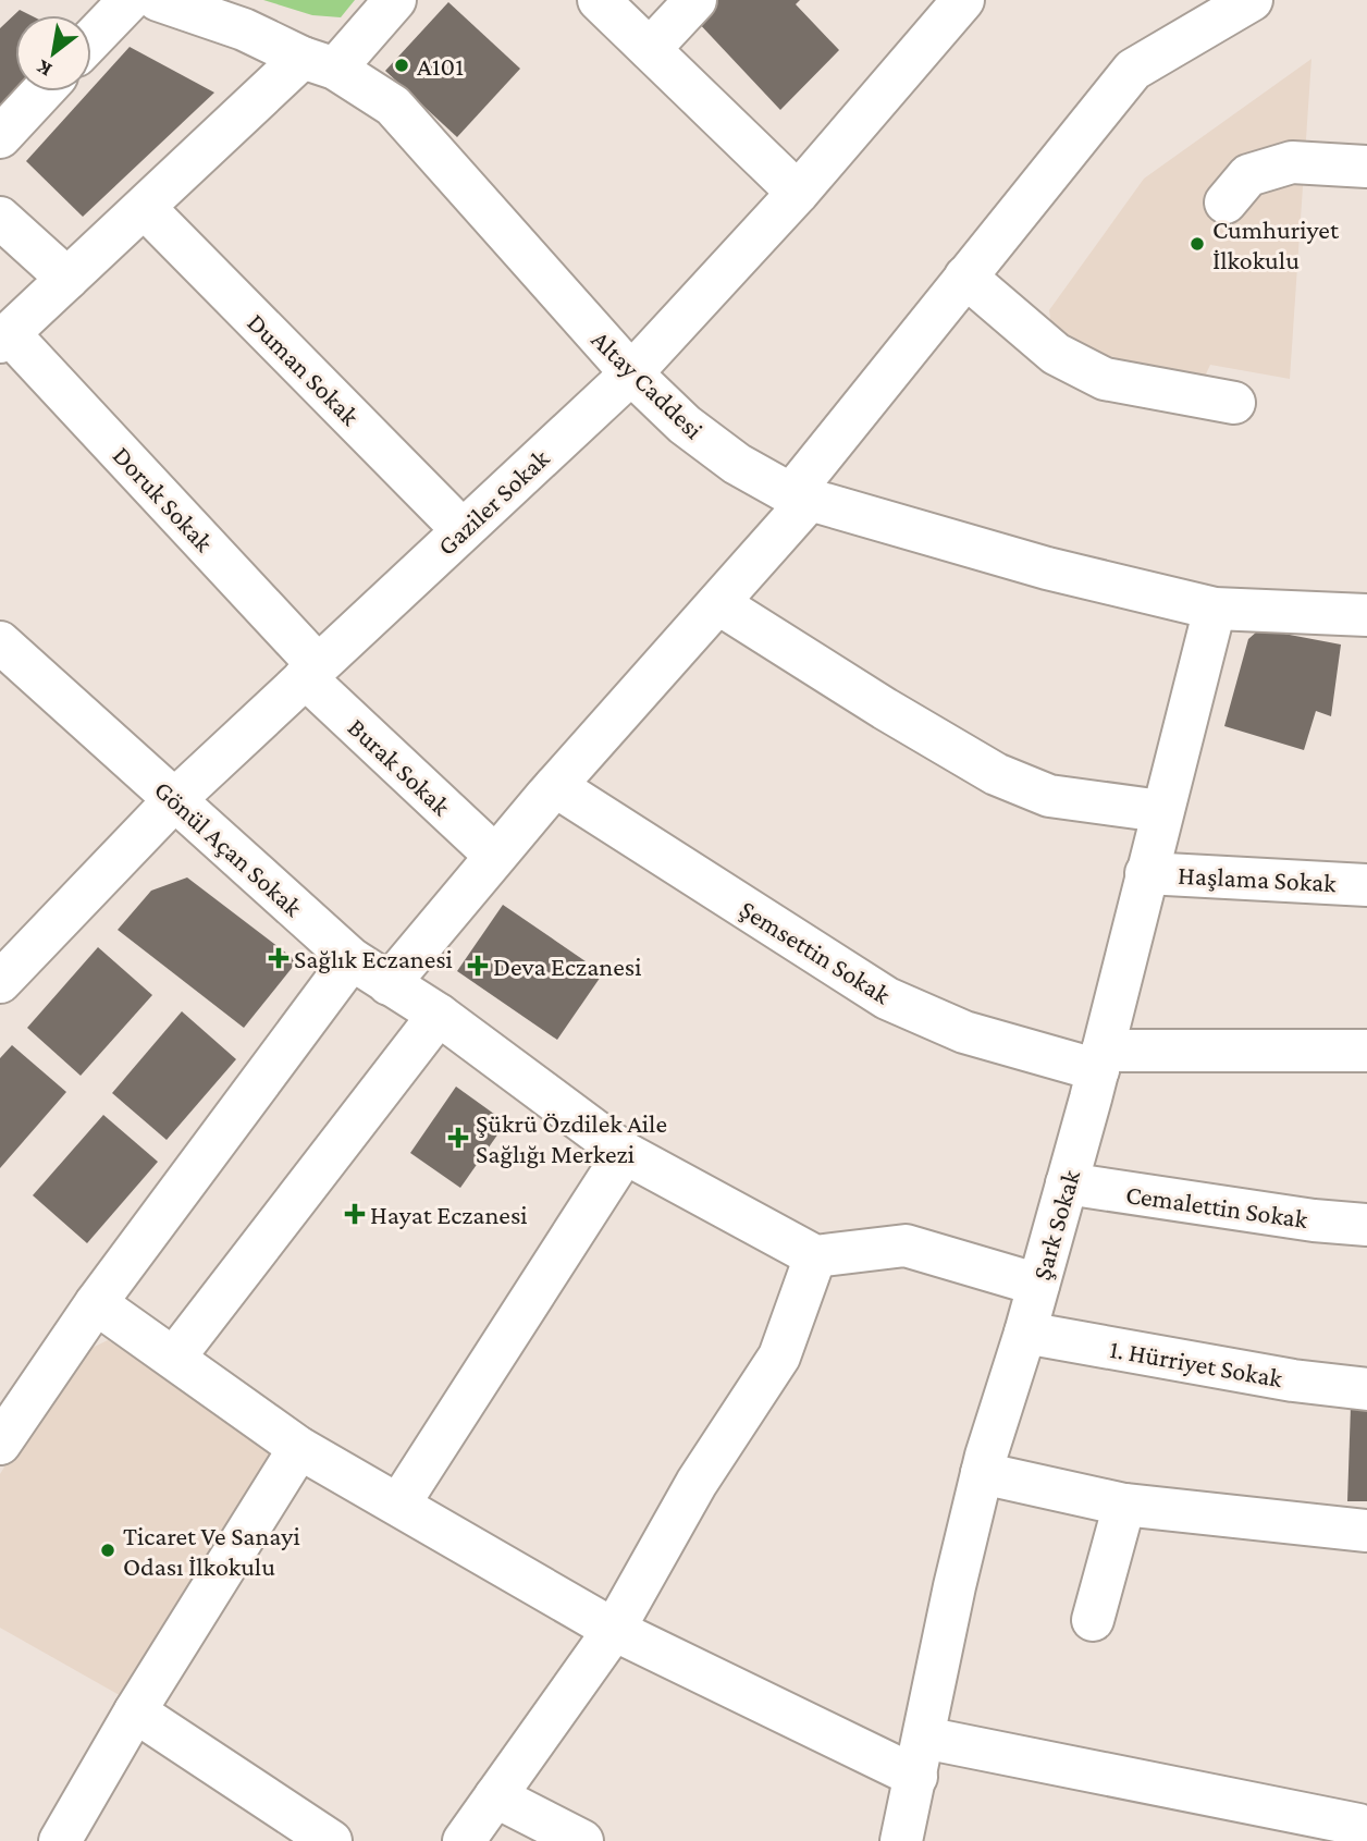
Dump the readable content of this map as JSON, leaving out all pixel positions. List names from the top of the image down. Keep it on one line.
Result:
{"streets":{"street":["Duman Sokak","Altay Caddesi","Doruk Sokak","Gaziler Sokak","Burak Sokak","Gönül Açan Sokak","Haşlama Sokak","Şemsettin Sokak","Cemalettin Sokak","Şark Sokak","1. Hürriyet Sokak"]},"crossings":[["Duman Sokak","Gaziler Sokak"],["Altay Caddesi","Gaziler Sokak"],["Altay Caddesi","Şark Sokak"],["Doruk Sokak","Gaziler Sokak"],["Doruk Sokak","Burak Sokak"],["Gaziler Sokak","Burak Sokak"],["Gaziler Sokak","Gönül Açan Sokak"],["Haşlama Sokak","Şark Sokak"],["Şemsettin Sokak","Şark Sokak"],["Cemalettin Sokak","Şark Sokak"],["Şark Sokak","1. Hürriyet Sokak"]],"places":{"other":["A101","Cumhuriyet İlkokulu","Ticaret Ve Sanayi Odası İlkokulu"],"health":["Sağlık Eczanesi","Deva Eczanesi","Şükrü Özdilek Aile Sağlığı Merkezi","Hayat Eczanesi"]},"north":"bottom left"}
